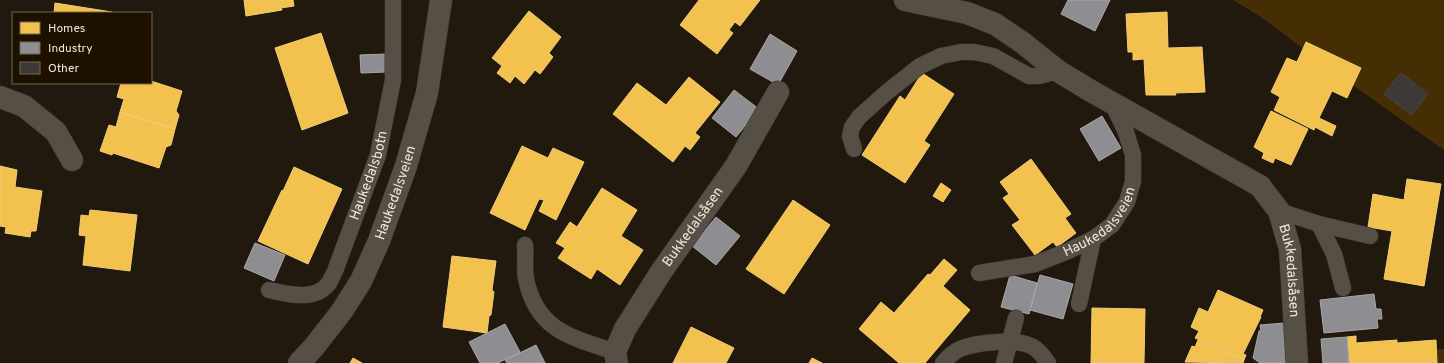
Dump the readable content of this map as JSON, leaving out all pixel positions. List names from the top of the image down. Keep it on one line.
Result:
{"streets":{"street":["Haukedalsveien","Bukkedalsåsen"],"lane":["Haukedalsbotn"]},"crossings":[["Haukedalsveien","Bukkedalsåsen"]],"legend":["Homes","Industry","Other"]}
